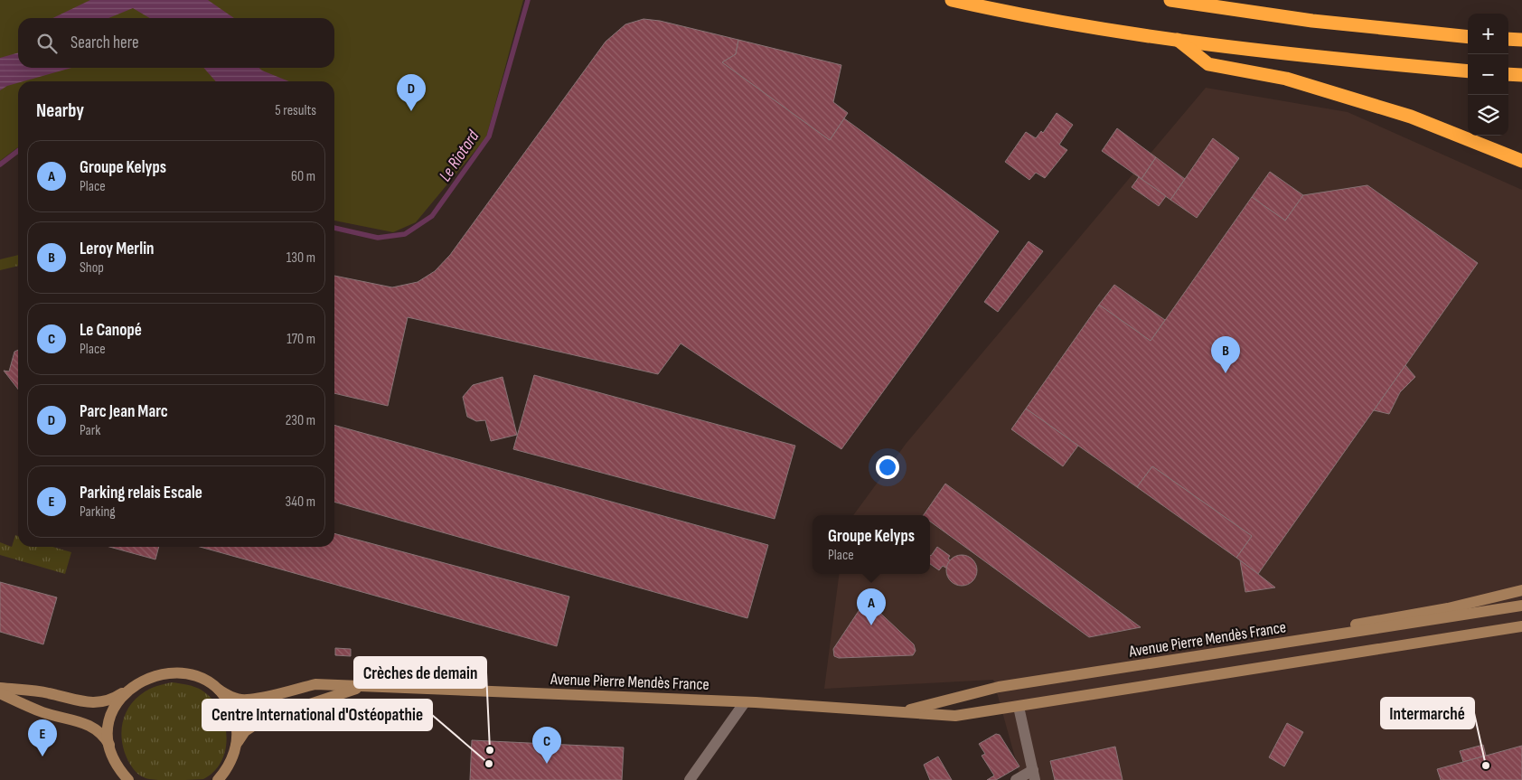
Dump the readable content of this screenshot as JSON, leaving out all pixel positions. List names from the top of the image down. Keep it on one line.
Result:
{"streets":{"main road":["Avenue Pierre Mendès France"]},"water":["Le Riotord"],"places":["Crèches de demain","Centre International d'Ostéopathie","Intermarché"],"page":{"map_buttons":["+","−"],"search":"Search here","pins":["D","B","A","E","C"],"heading":["Nearby","5 results"],"list":[{"mark":"A","name":"Groupe Kelyps","note":"Place","value":"60 m"},{"mark":"B","name":"Leroy Merlin","note":"Shop","value":"130 m"},{"mark":"C","name":"Le Canopé","note":"Place","value":"170 m"},{"mark":"D","name":"Parc Jean Marc","note":"Park","value":"230 m"},{"mark":"E","name":"Parking relais Escale","note":"Parking","value":"340 m"}],"popup":["Groupe Kelyps","Place"]}}
